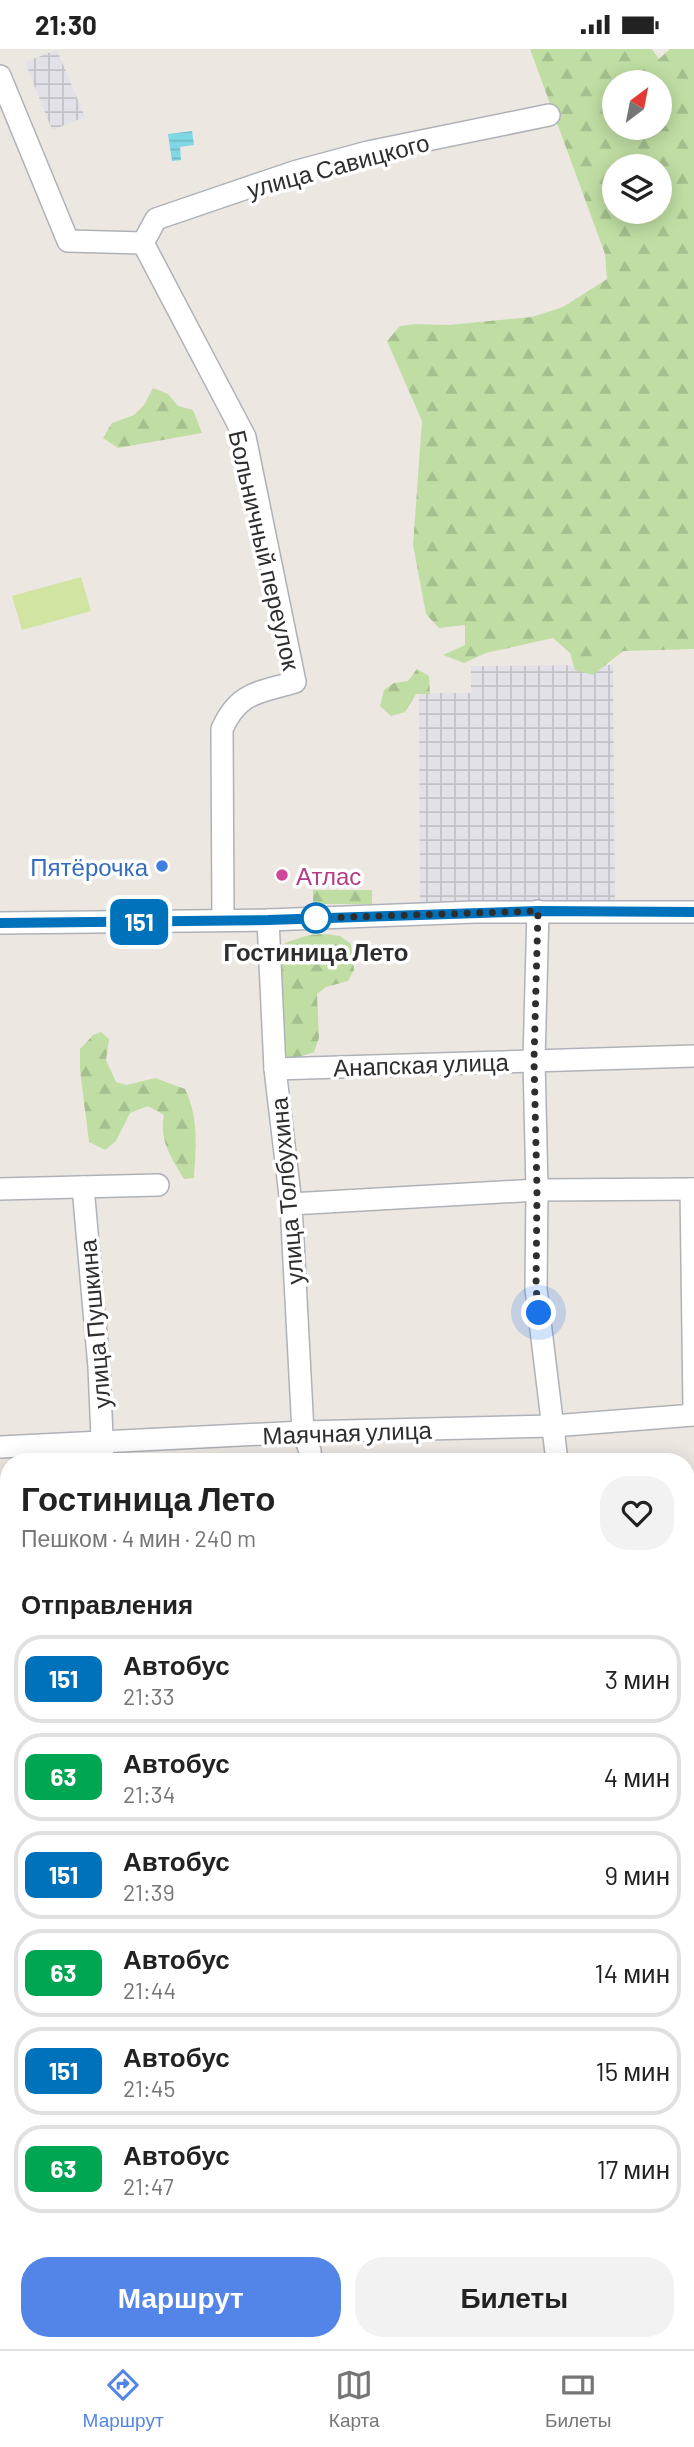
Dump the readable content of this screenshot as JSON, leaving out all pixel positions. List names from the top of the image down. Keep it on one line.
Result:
{"streets":{"street":["улица Савицкого","Больничный переулок","Анапская улица","улица Толбухина","улица Пушкина","Маячная улица"]},"crossings":[["улица Савицкого","Больничный переулок"],["Анапская улица","улица Толбухина"],["улица Толбухина","Маячная улица"],["улица Пушкина","Маячная улица"]],"places":["Пятёрочка","Атлас","Гостиница Лето"],"lines":["bus line 151"],"north":"top right","page":{"status":"21:30","on_map":"151","heading":[["Гостиница Лето","Пешком · 4 мин · 240 m"],"Отправления"],"list":[{"mark":"151","name":"Автобус","note":"21:33","value":"3 мин"},{"mark":"63","name":"Автобус","note":"21:34","value":"4 мин"},{"mark":"151","name":"Автобус","note":"21:39","value":"9 мин"},{"mark":"63","name":"Автобус","note":"21:44","value":"14 мин"},{"mark":"151","name":"Автобус","note":"21:45","value":"15 мин"},{"mark":"63","name":"Автобус","note":"21:47","value":"17 мин"}],"buttons":["Маршрут","Билеты"],"tabs":["Маршрут","Карта","Билеты"]}}
